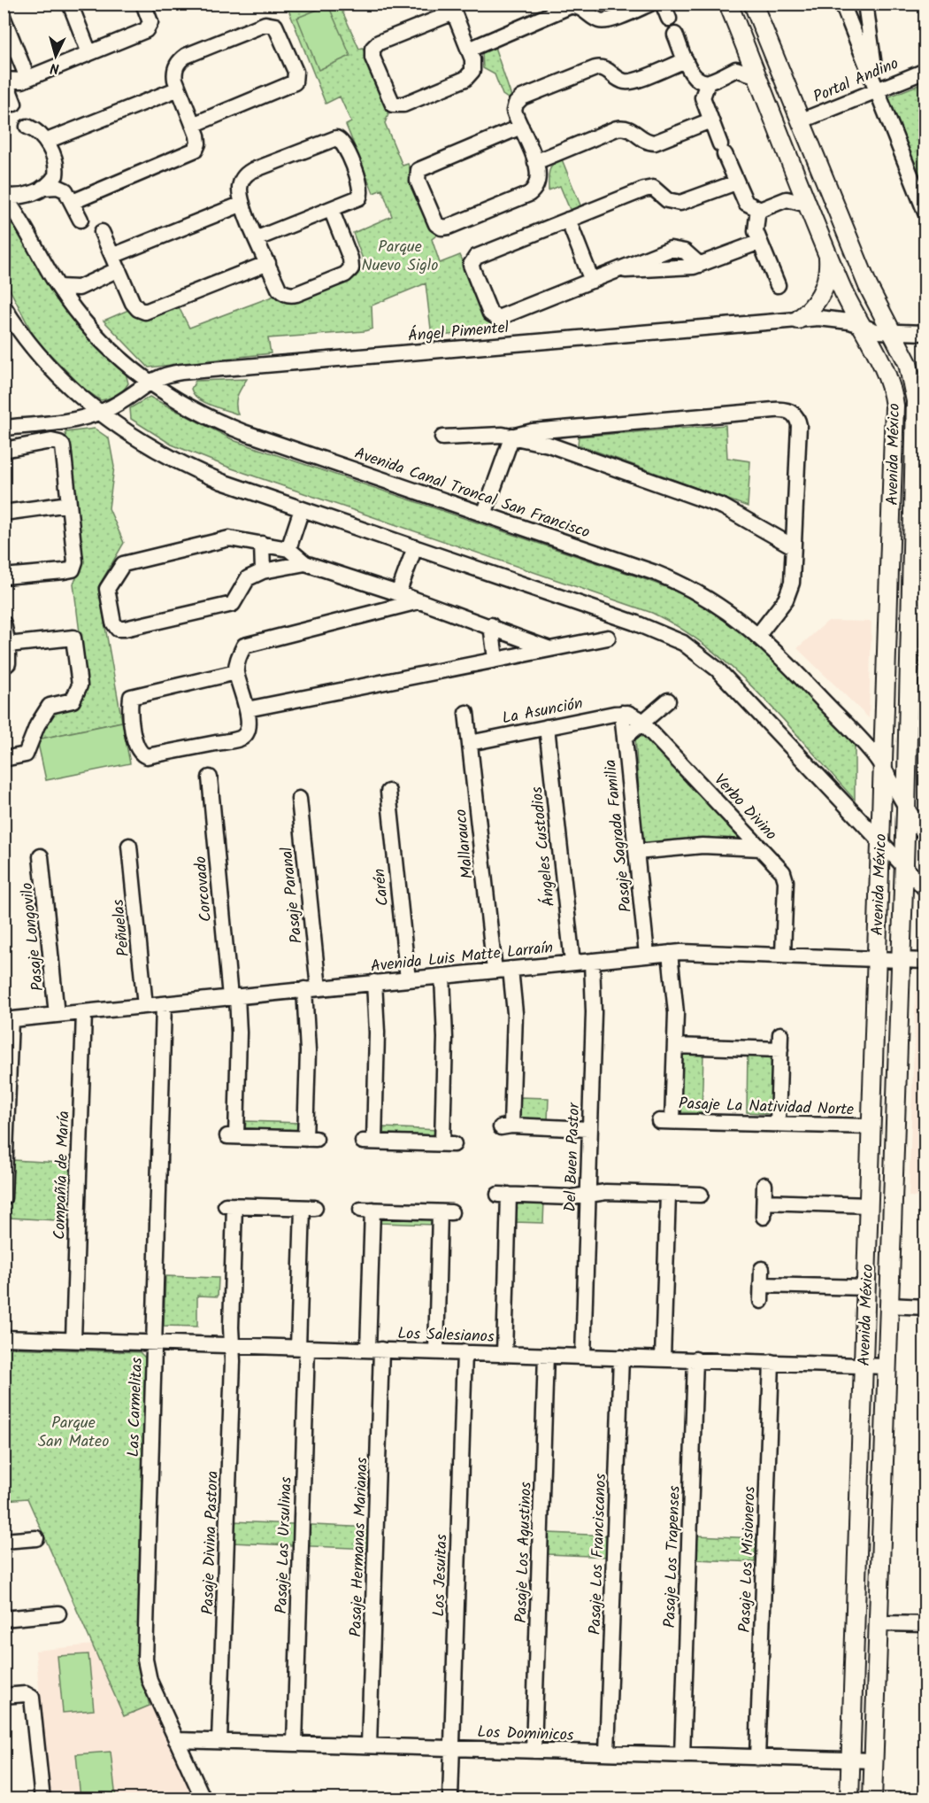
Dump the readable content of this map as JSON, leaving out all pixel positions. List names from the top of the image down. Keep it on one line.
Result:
{"streets":{"main road":["Avenida México"],"street":["Portal Andino","Ángel Pimentel","Avenida Canal Troncal San Francisco","La Asunción","Verbo Divino","Pasaje Sagrada Familia","Mallarauco","Ángeles Custodios","Carén","Corcovado","Pasaje Paranal","Peñuelas","Pasaje Longovilo","Avenida Luis Matte Larraín","Pasaje La Natividad Norte","Del Buen Pastor","Compañía de María","Los Salesianos","Las Carmelitas","Pasaje Divina Pastora","Pasaje Las Ursulinas","Pasaje Hermanas Marianas","Pasaje Los Agustinos","Pasaje Los Franciscanos","Pasaje Los Trapenses","Pasaje Los Misioneros","Los Jesuitas","Los Dominicos"]},"crossings":[["Portal Andino","Avenida México"],["Ángel Pimentel","Avenida México"],["Ángel Pimentel","Avenida Canal Troncal San Francisco"],["Avenida México","Avenida Canal Troncal San Francisco"],["Avenida México","Avenida Luis Matte Larraín"],["Avenida México","Pasaje La Natividad Norte"],["Avenida México","Los Salesianos"],["Avenida México","Los Dominicos"],["La Asunción","Verbo Divino"],["La Asunción","Pasaje Sagrada Familia"],["La Asunción","Mallarauco"],["La Asunción","Ángeles Custodios"],["Verbo Divino","Pasaje Sagrada Familia"],["Verbo Divino","Avenida Luis Matte Larraín"],["Pasaje Sagrada Familia","Avenida Luis Matte Larraín"],["Mallarauco","Avenida Luis Matte Larraín"],["Ángeles Custodios","Avenida Luis Matte Larraín"],["Carén","Avenida Luis Matte Larraín"],["Corcovado","Pasaje Paranal"],["Corcovado","Avenida Luis Matte Larraín"],["Pasaje Paranal","Avenida Luis Matte Larraín"],["Peñuelas","Avenida Luis Matte Larraín"],["Pasaje Longovilo","Avenida Luis Matte Larraín"],["Avenida Luis Matte Larraín","Del Buen Pastor"],["Avenida Luis Matte Larraín","Compañía de María"],["Avenida Luis Matte Larraín","Las Carmelitas"],["Del Buen Pastor","Los Salesianos"],["Compañía de María","Los Salesianos"],["Los Salesianos","Las Carmelitas"],["Los Salesianos","Pasaje Divina Pastora"],["Los Salesianos","Pasaje Las Ursulinas"],["Los Salesianos","Pasaje Hermanas Marianas"],["Los Salesianos","Pasaje Los Agustinos"],["Los Salesianos","Pasaje Los Franciscanos"],["Los Salesianos","Pasaje Los Trapenses"],["Los Salesianos","Pasaje Los Misioneros"],["Los Salesianos","Los Jesuitas"],["Las Carmelitas","Los Dominicos"],["Pasaje Divina Pastora","Pasaje Las Ursulinas"],["Pasaje Divina Pastora","Los Dominicos"],["Pasaje Las Ursulinas","Los Dominicos"],["Pasaje Hermanas Marianas","Los Dominicos"],["Pasaje Los Agustinos","Los Dominicos"],["Pasaje Los Franciscanos","Los Dominicos"],["Pasaje Los Trapenses","Los Dominicos"],["Pasaje Los Misioneros","Los Dominicos"],["Los Jesuitas","Los Dominicos"]],"parks":["Parque Nuevo Siglo","Parque San Mateo"],"north":"bottom"}
